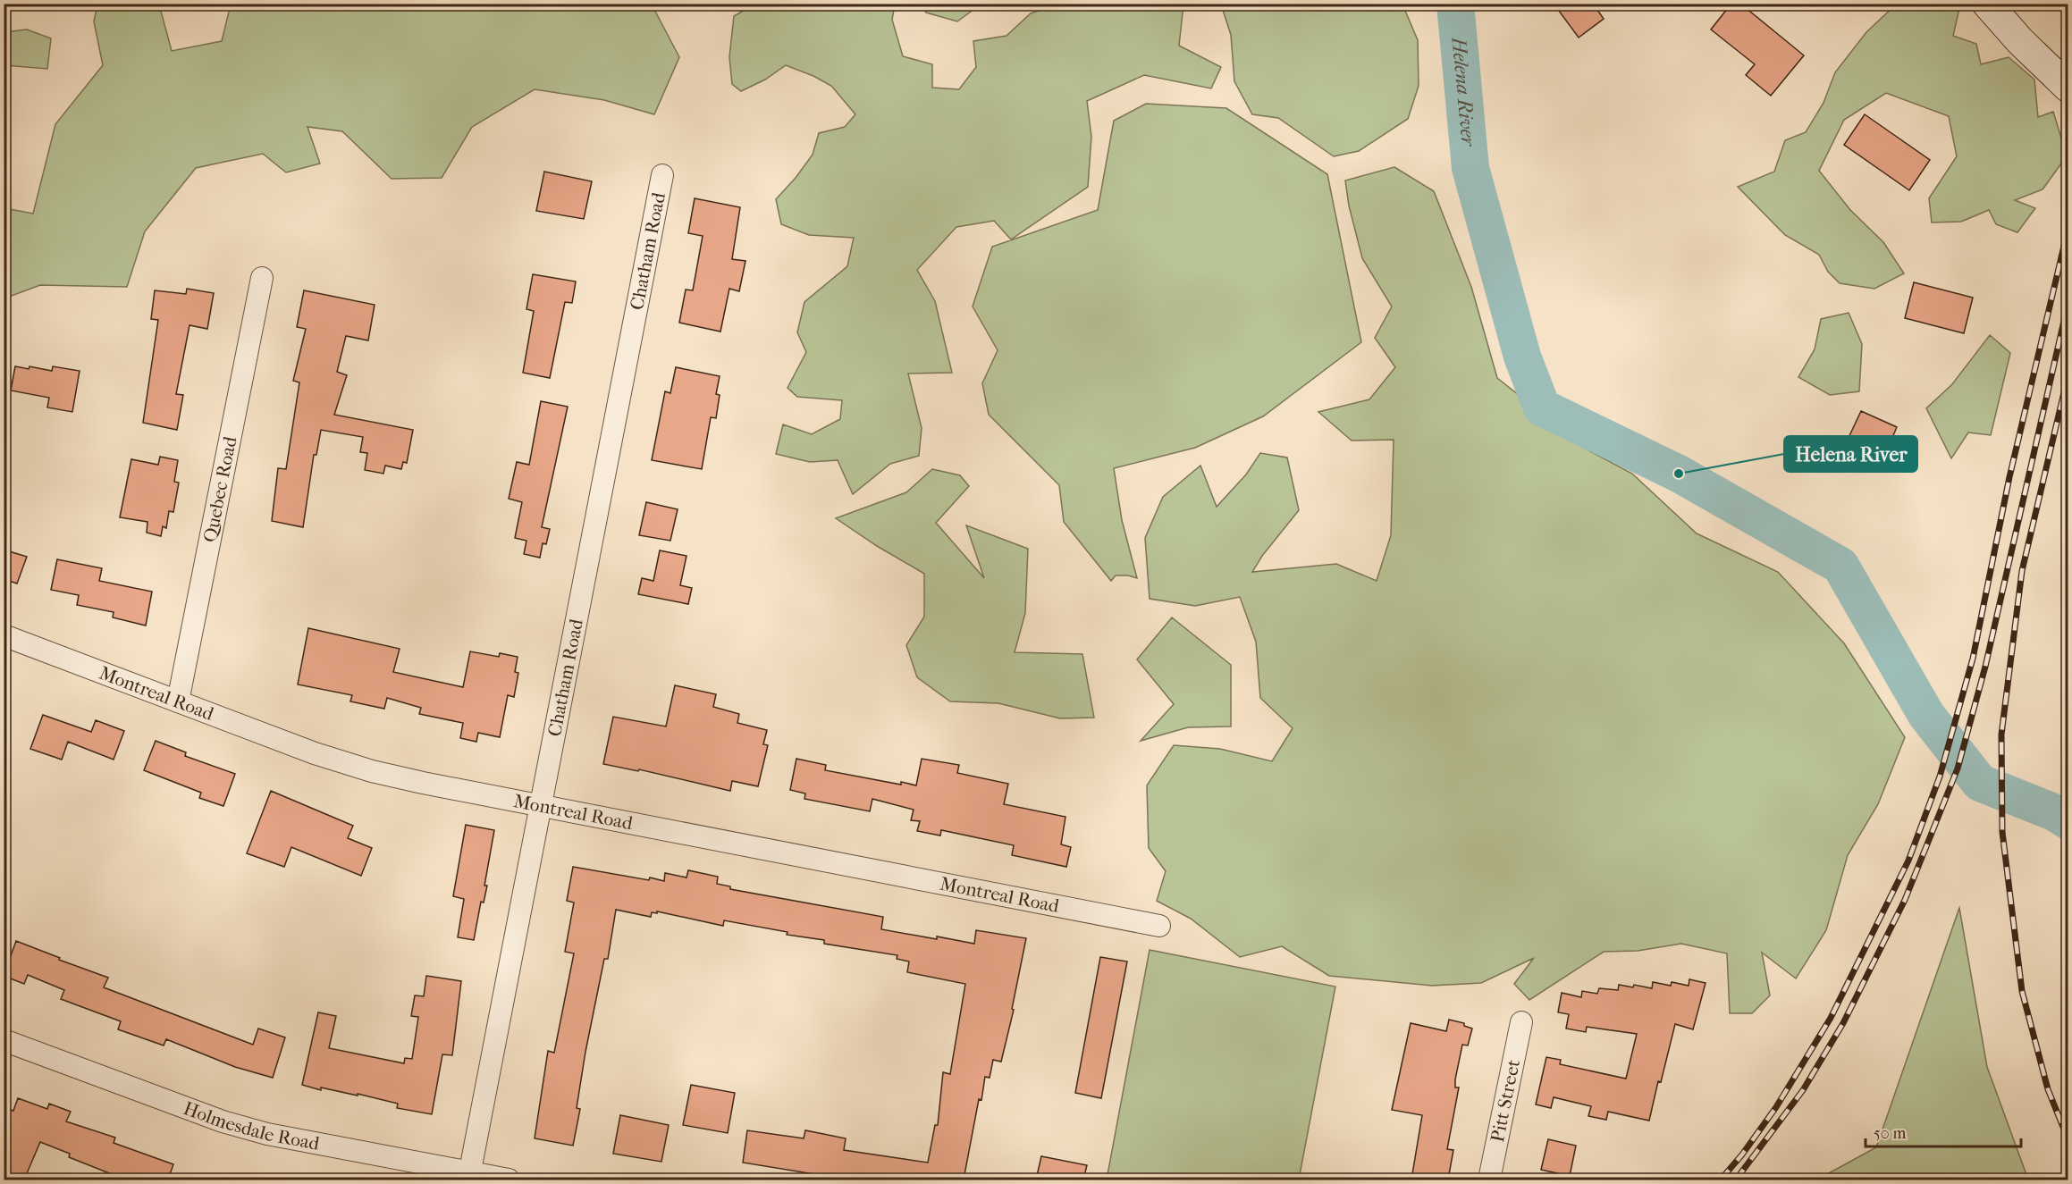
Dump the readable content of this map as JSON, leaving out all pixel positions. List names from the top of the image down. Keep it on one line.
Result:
{"streets":{"street":["Chatham Road","Quebec Road","Montreal Road","Pitt Street","Holmesdale Road"]},"crossings":[["Chatham Road","Montreal Road"],["Chatham Road","Holmesdale Road"],["Quebec Road","Montreal Road"]],"water":["Helena River"],"places":["Helena River"],"scale_bar":"50 m"}
